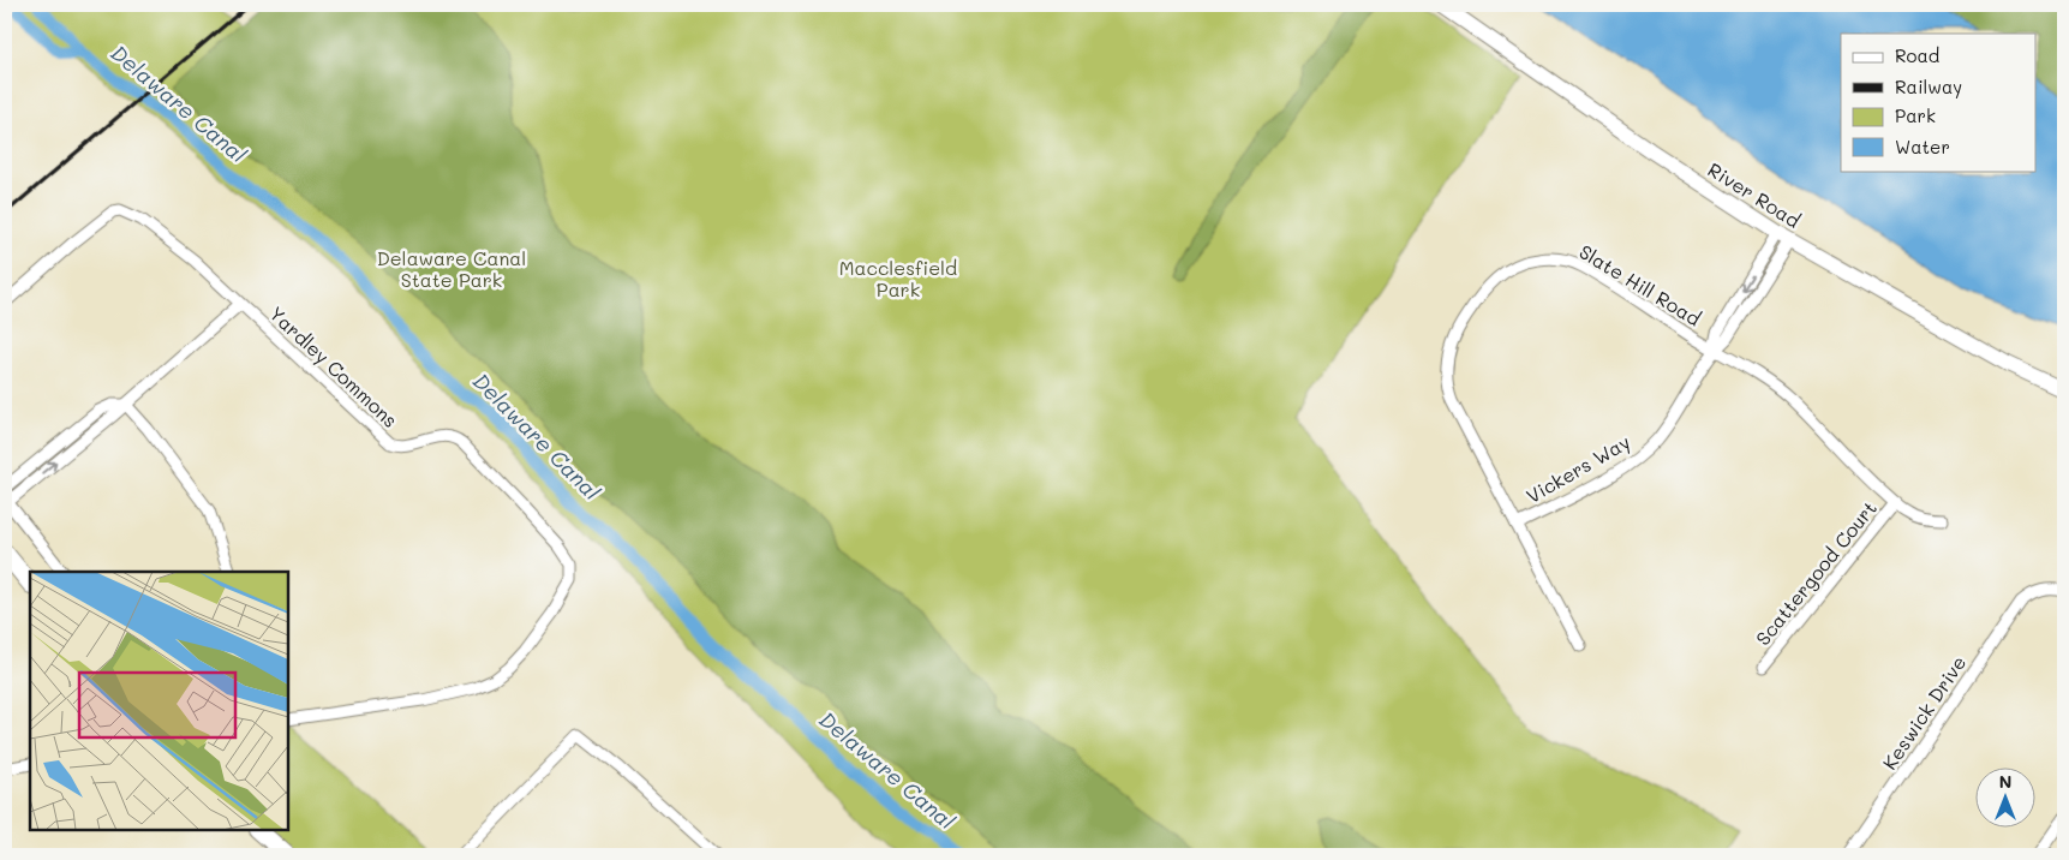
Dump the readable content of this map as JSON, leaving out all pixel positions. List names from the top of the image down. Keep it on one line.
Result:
{"streets":{"main road":["River Road"],"street":["Slate Hill Road","Yardley Commons","Vickers Way","Scattergood Court","Keswick Drive"]},"crossings":[["River Road","Vickers Way"],["Slate Hill Road","Vickers Way"],["Slate Hill Road","Scattergood Court"]],"water":["Delaware Canal"],"parks":["Delaware Canal State Park","Macclesfield Park"],"legend":["Road","Railway","Park","Water"],"north":"top"}
